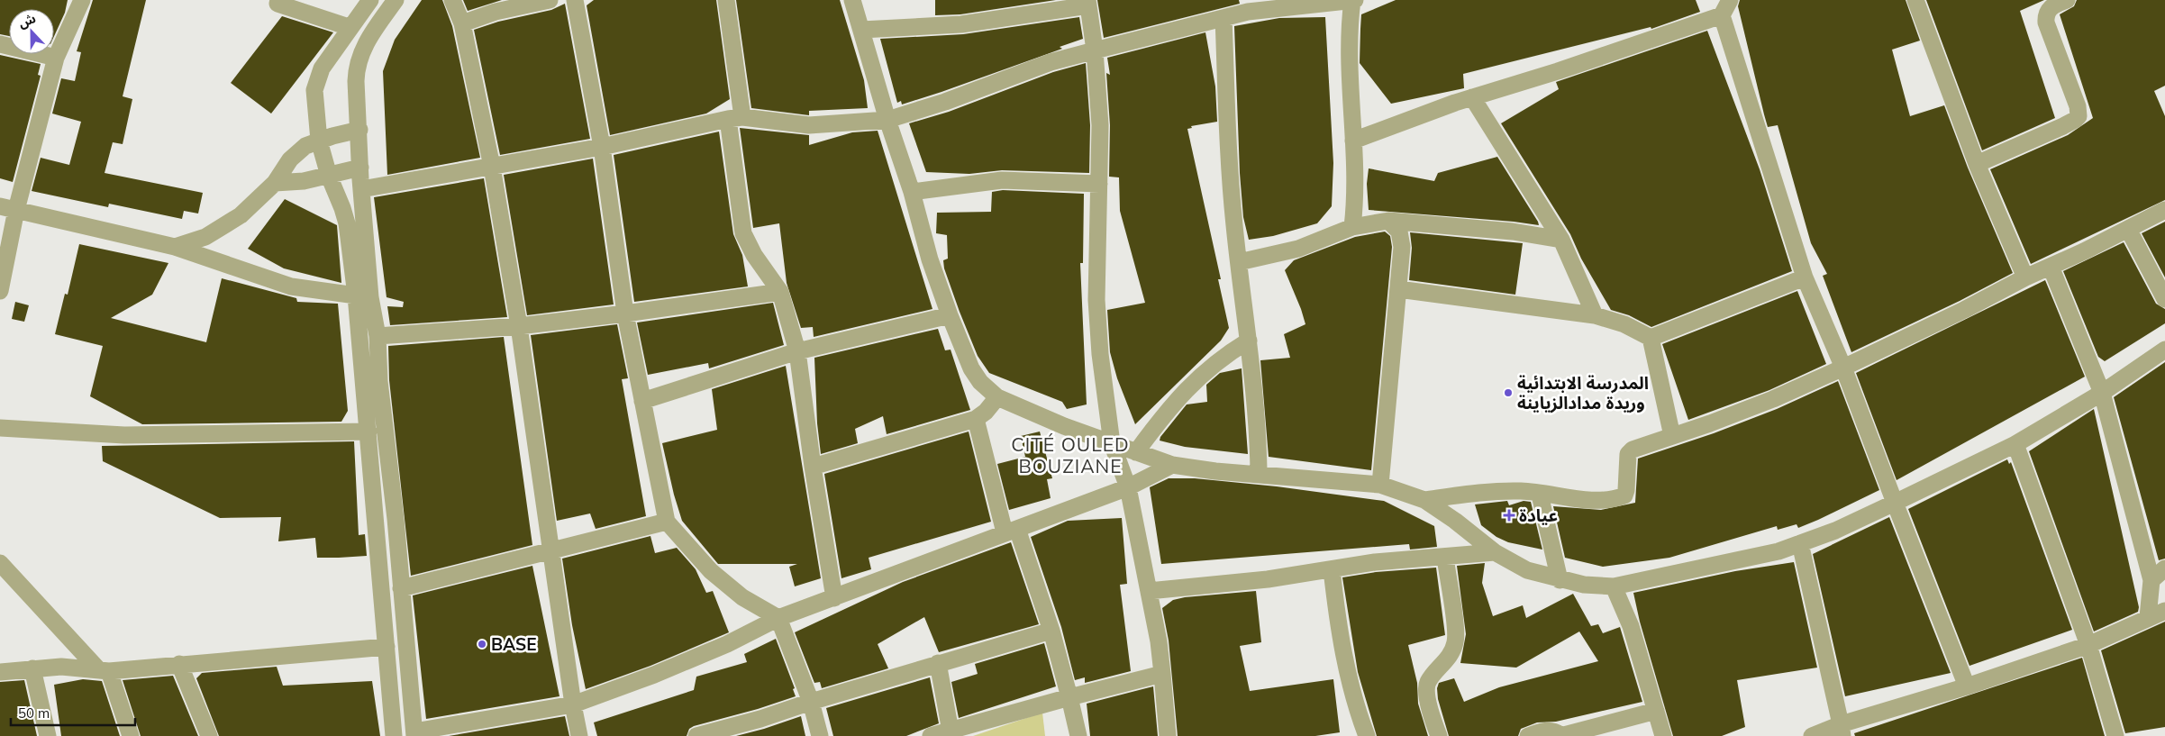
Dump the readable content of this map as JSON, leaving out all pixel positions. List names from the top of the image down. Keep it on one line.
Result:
{"districts":["CITÉ OULED BOUZIANE"],"places":{"other":["المدرسة الابتدائية وريدة مدادالزياينة","BASE"],"health":["عيادة"]},"scale_bar":"50 m","north":"top"}
